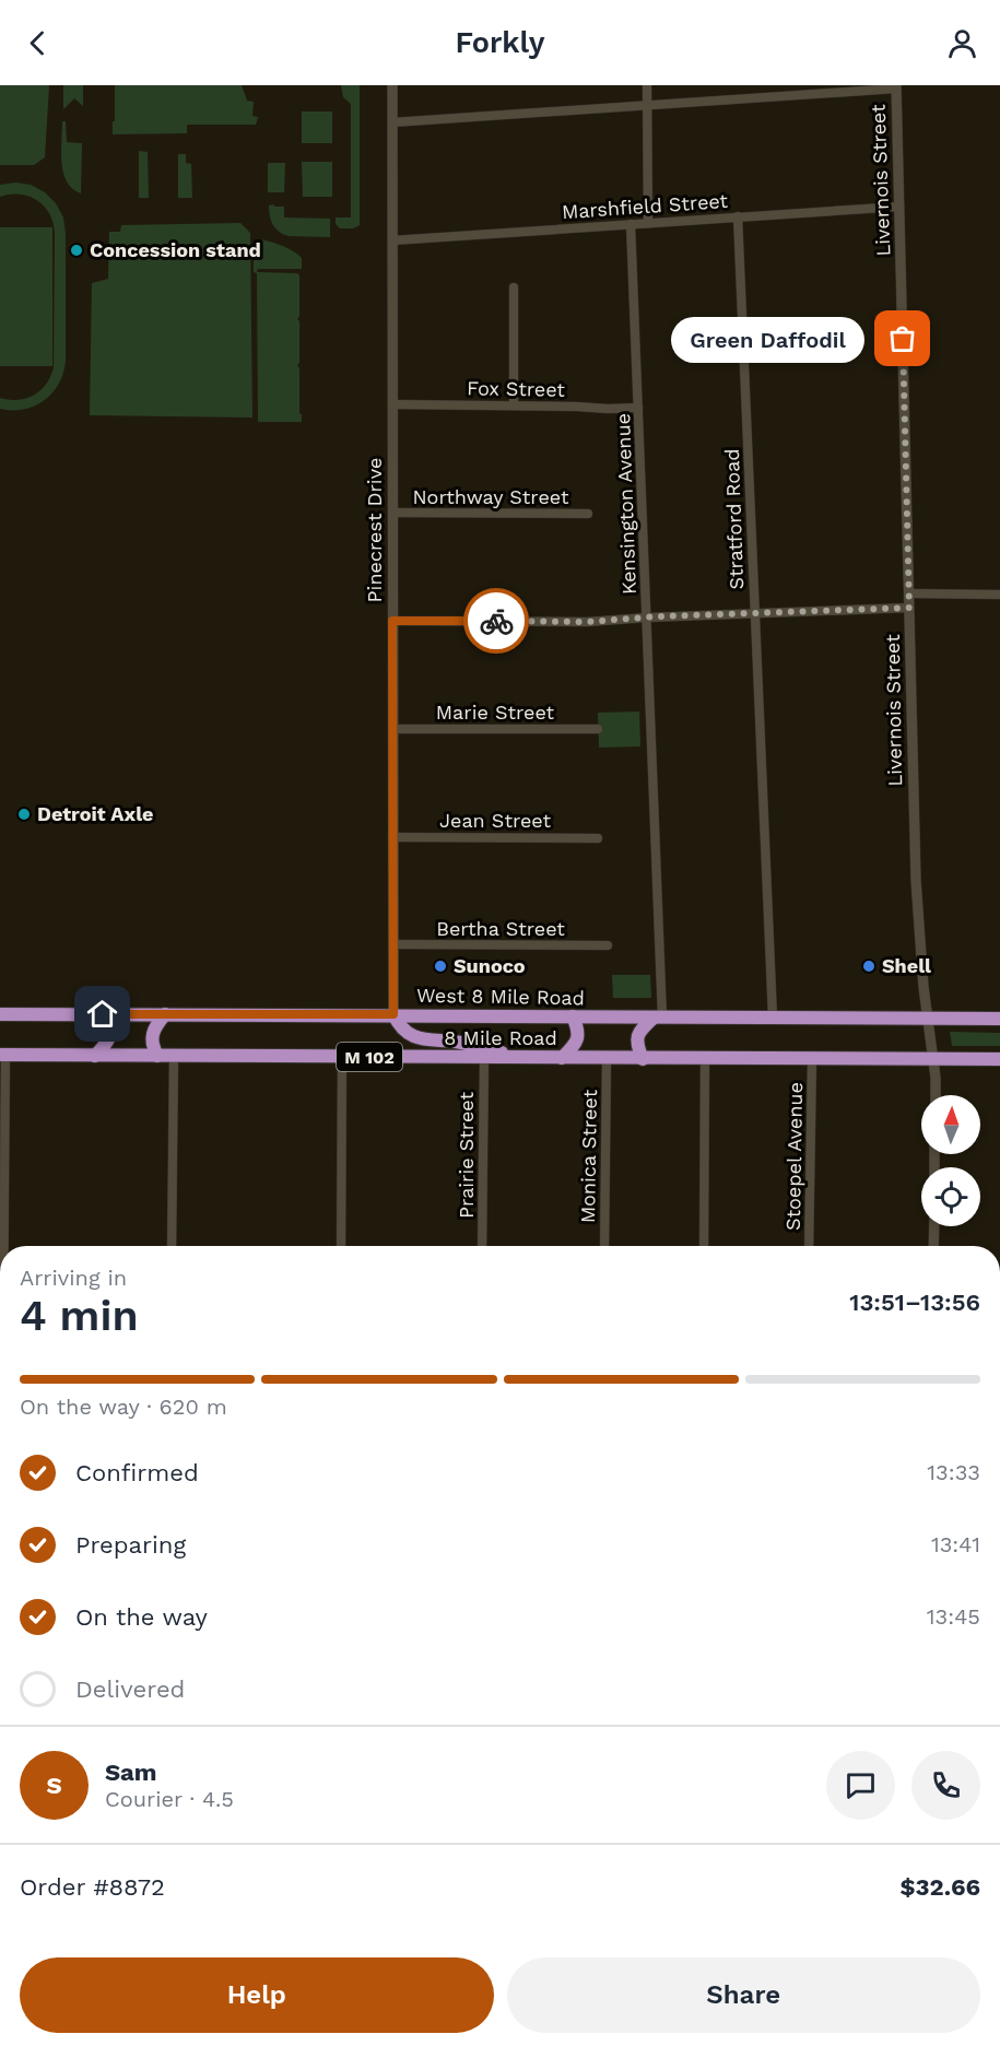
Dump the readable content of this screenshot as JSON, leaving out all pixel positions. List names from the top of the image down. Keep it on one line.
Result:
{"streets":{"highway":["West 8 Mile Road","8 Mile Road","M 102"],"street":["Livernois Street","Marshfield Street","Fox Street","Northway Street","Kensington Avenue","Stratford Road","Pinecrest Drive","Marie Street","Jean Street","Bertha Street","Prairie Street","Monica Street","Stoepel Avenue"]},"crossings":[["Livernois Street","Marshfield Street"],["Livernois Street","West 8 Mile Road"],["Livernois Street","8 Mile Road"],["Marshfield Street","Kensington Avenue"],["Marshfield Street","Stratford Road"],["Marshfield Street","Pinecrest Drive"],["Fox Street","Kensington Avenue"],["Fox Street","Pinecrest Drive"],["Northway Street","Pinecrest Drive"],["Kensington Avenue","West 8 Mile Road"],["Stratford Road","West 8 Mile Road"],["Pinecrest Drive","Marie Street"],["Pinecrest Drive","Jean Street"],["Pinecrest Drive","Bertha Street"],["Pinecrest Drive","West 8 Mile Road"],["8 Mile Road","Prairie Street"],["8 Mile Road","Monica Street"],["8 Mile Road","Stoepel Avenue"]],"places":["Concession stand","Green Daffodil","Detroit Axle","Sunoco","Shell"],"north":"top","page":{"header":"Forkly","bubble":"Green Daffodil","heading":["4 min","Arriving in","13:51–13:56"],"panel":["Sam","Courier · 4.5","Order #8872","$32.66"],"bar":"On the way · 620 m","list":[["Confirmed","13:33"],["Preparing","13:41"],["On the way","13:45"],"Delivered"],"round":"S","buttons":["Help","Share"]}}
